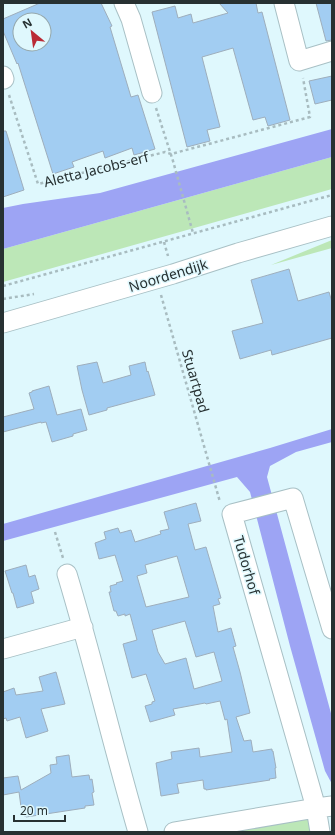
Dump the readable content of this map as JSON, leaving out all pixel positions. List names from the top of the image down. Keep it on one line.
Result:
{"streets":{"street":["Noordendijk","Tudorhof"],"path":["Aletta Jacobs-erf","Stuartpad"]},"crossings":[["Noordendijk","Stuartpad"]],"scale_bar":"20 m","north":"top left"}
